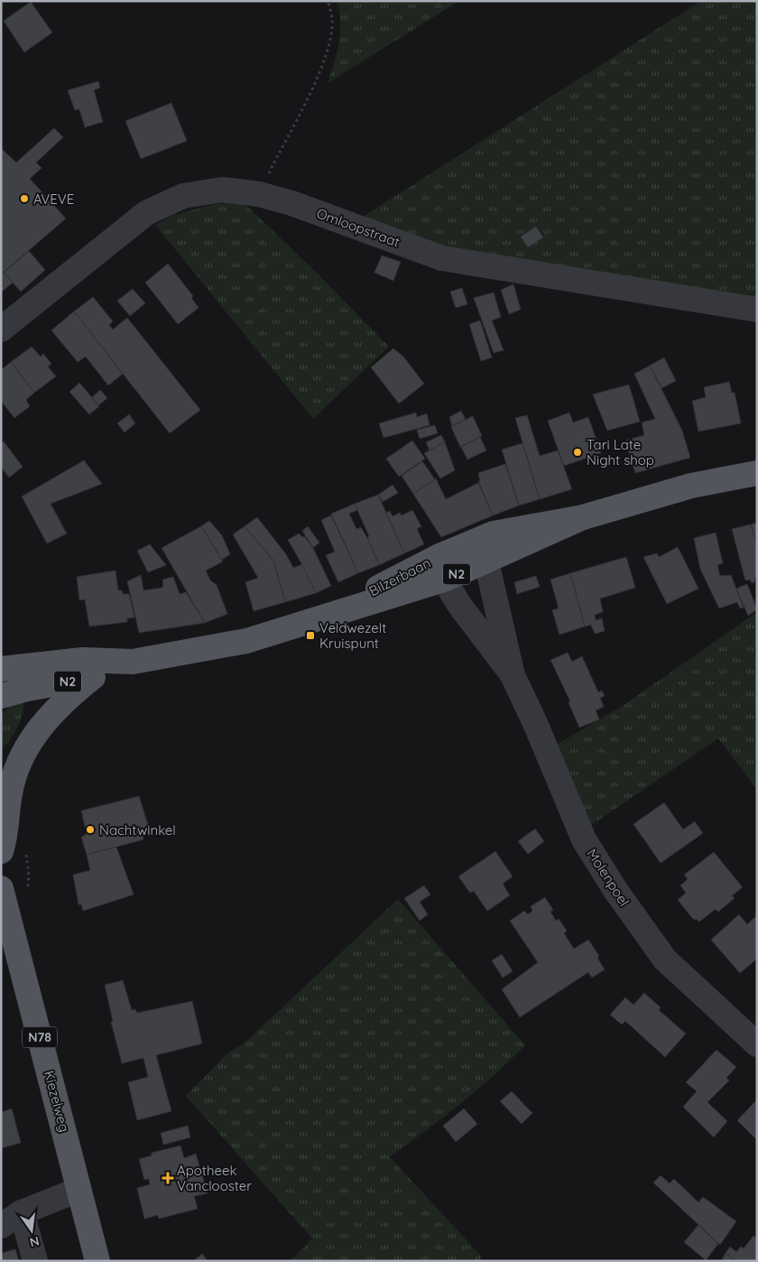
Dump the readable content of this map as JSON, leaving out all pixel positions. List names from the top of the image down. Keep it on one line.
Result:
{"streets":{"main road":["N2","Bilzerbaan","N78","Kiezelweg"],"street":["Omloopstraat","Molenpoel"]},"crossings":[["Bilzerbaan","Molenpoel"]],"places":{"other":["AVEVE","Tari Late Night shop","Nachtwinkel"],"transit":["Veldwezelt Kruispunt"],"health":["Apotheek Vanclooster"]},"north":"bottom"}
